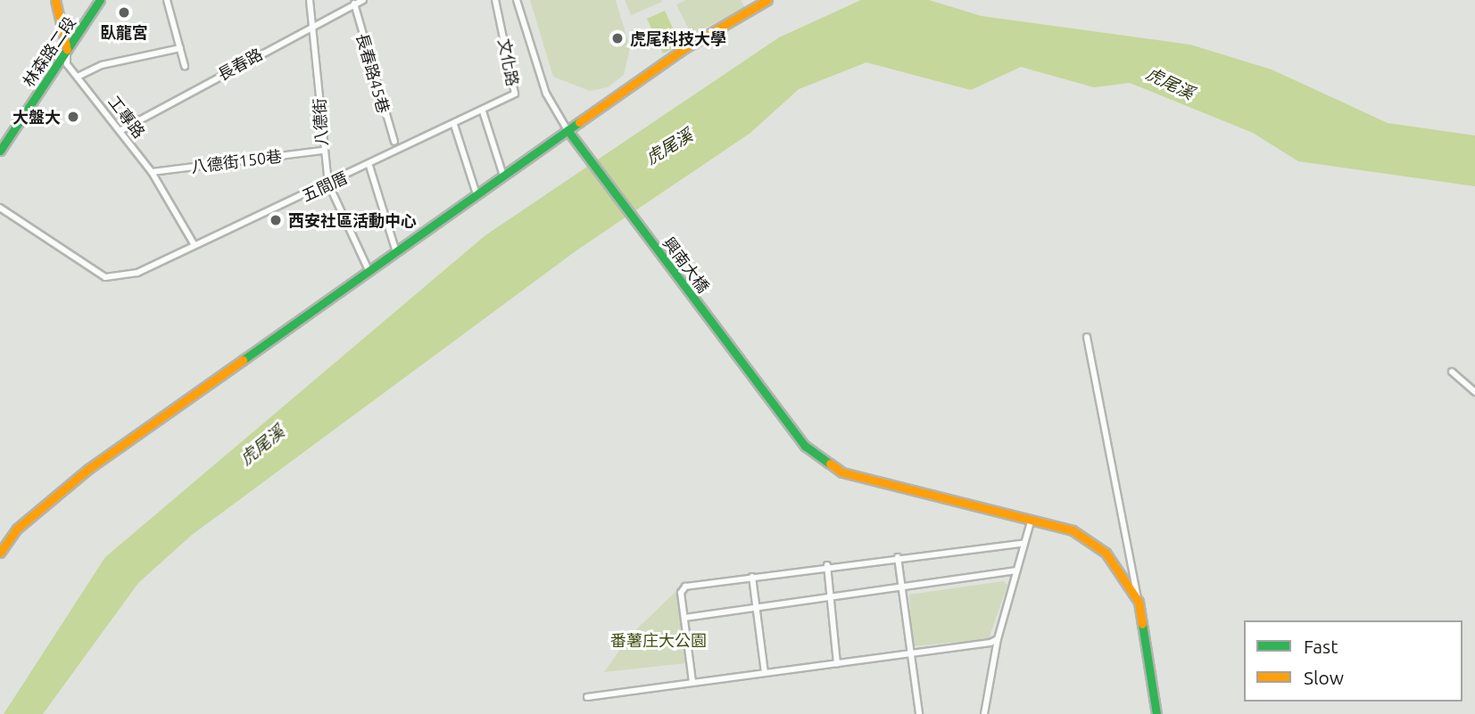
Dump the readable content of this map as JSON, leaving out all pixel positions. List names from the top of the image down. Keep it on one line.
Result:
{"streets":{"street":["林森路二段","文化路","長春路","長春路45巷","工專路","八德街","八德街150巷","五間厝","興南大橋"]},"crossings":[["林森路二段","工專路"],["文化路","五間厝"],["文化路","興南大橋"],["長春路","長春路45巷"],["長春路","工專路"],["長春路","八德街"],["工專路","八德街150巷"],["工專路","五間厝"],["八德街","八德街150巷"],["八德街","五間厝"]],"water":["虎尾溪"],"parks":["番薯庄大公園"],"places":["臥龍宮","虎尾科技大學","大盤大","西安社區活動中心"],"legend":["Fast","Slow"]}
